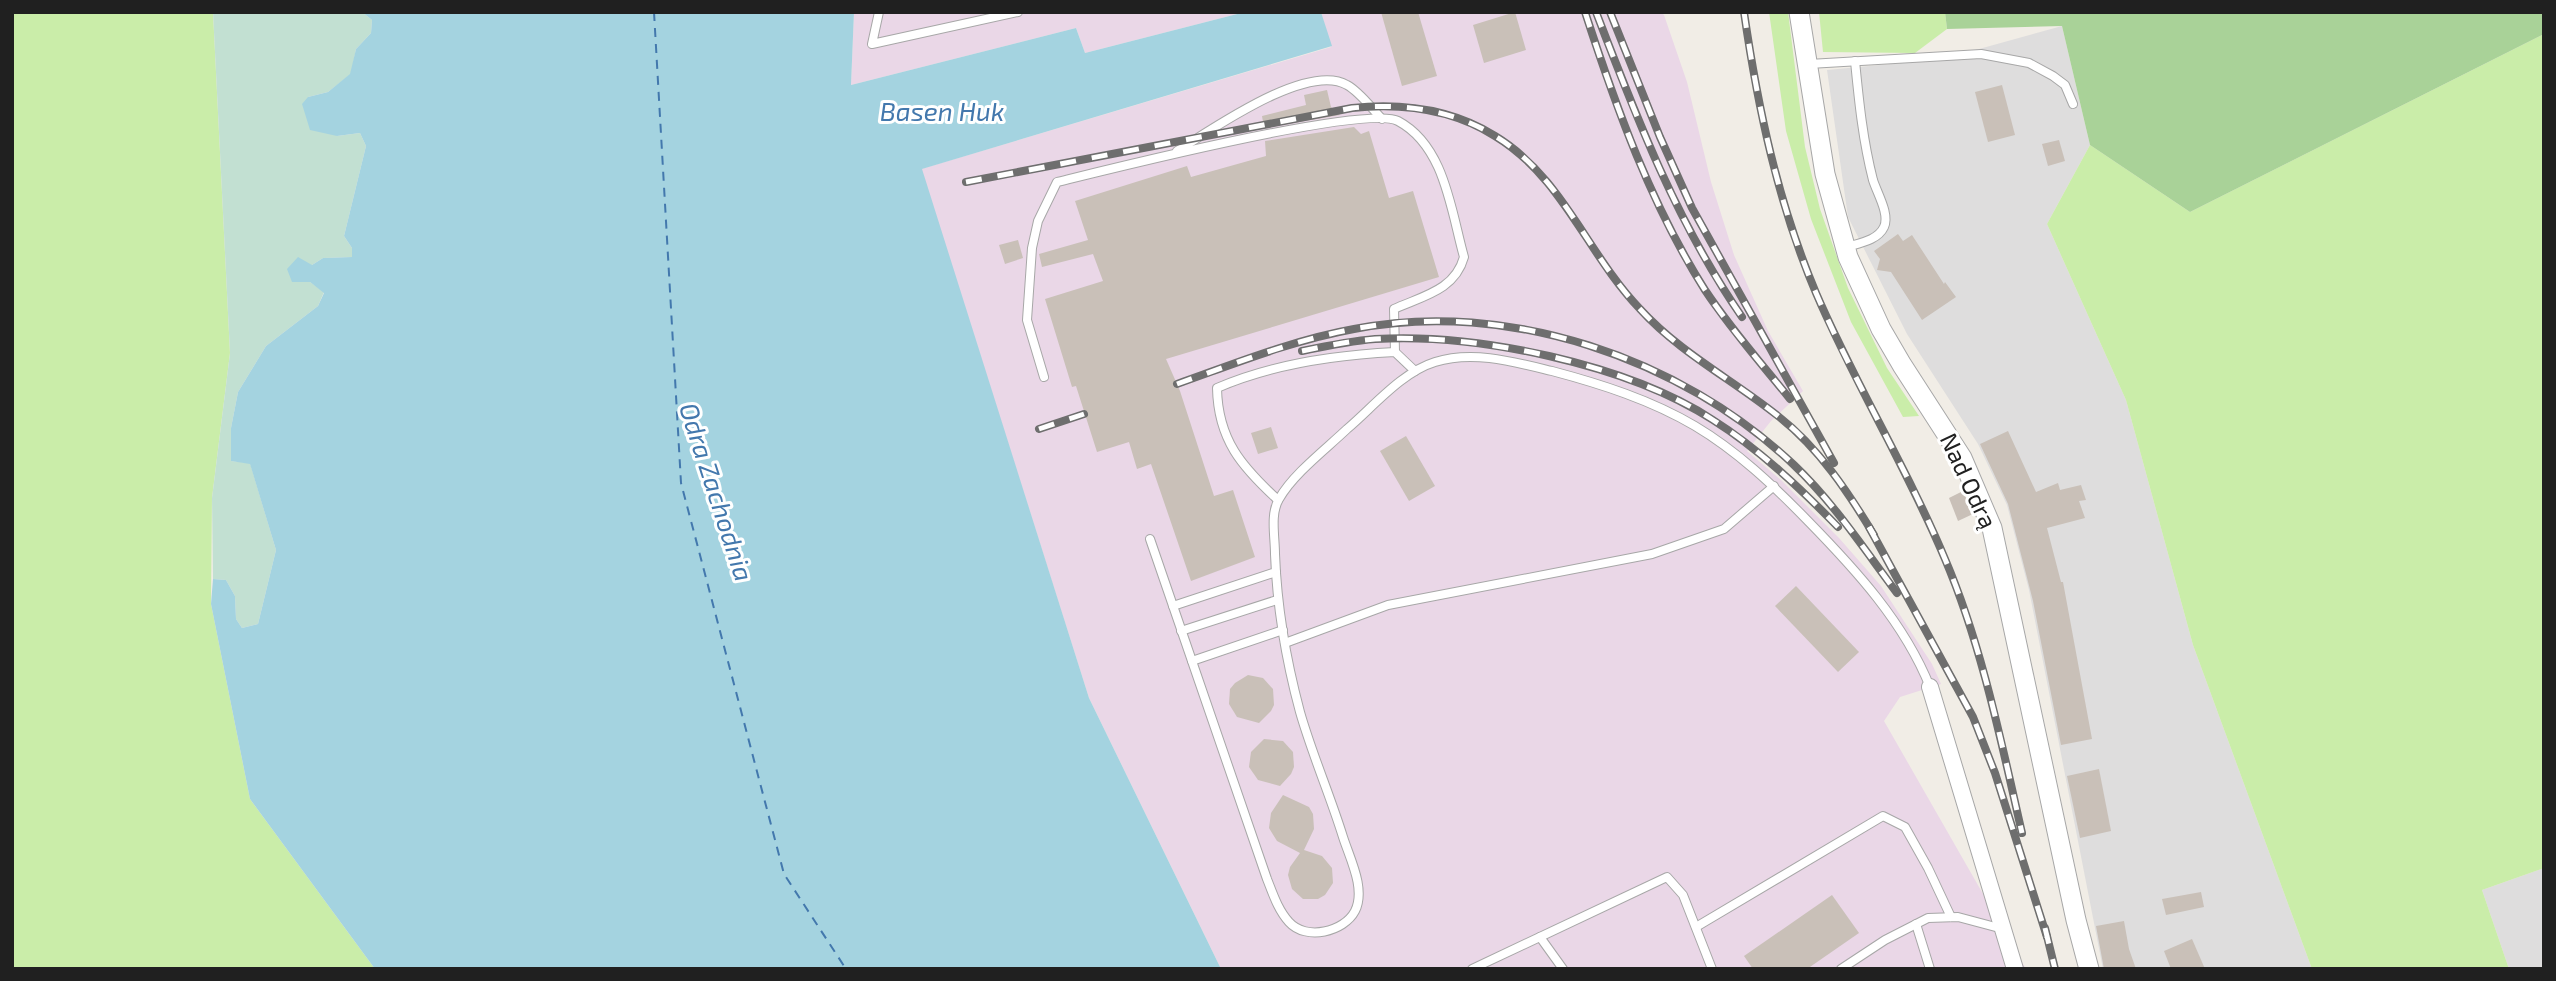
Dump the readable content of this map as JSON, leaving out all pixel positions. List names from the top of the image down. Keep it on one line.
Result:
{"streets":{"street":["Nad Odrą"]},"water":["Basen Huk","Odra Zachodnia"]}
